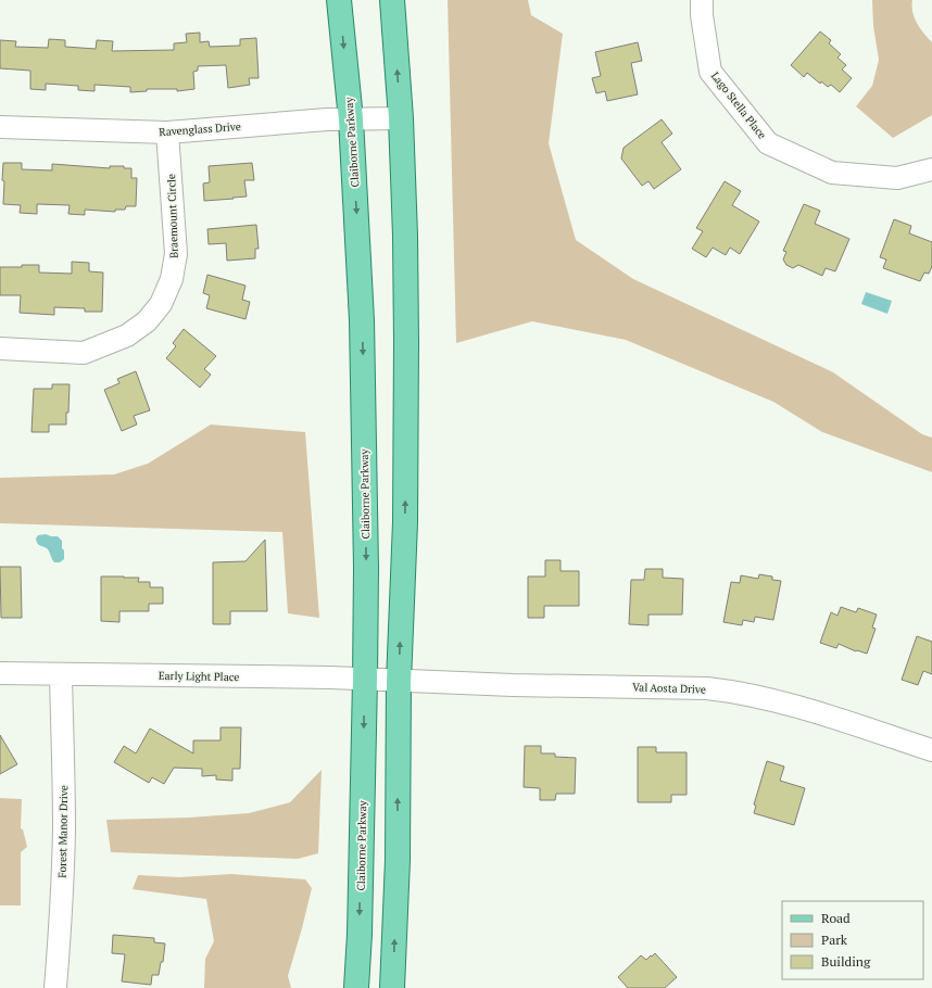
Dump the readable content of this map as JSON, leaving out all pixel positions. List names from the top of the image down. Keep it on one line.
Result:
{"streets":{"main road":["Claiborne Parkway"],"street":["Lago Stella Place","Ravenglass Drive","Braemount Circle","Early Light Place","Val Aosta Drive","Forest Manor Drive"]},"crossings":[["Ravenglass Drive","Claiborne Parkway"],["Ravenglass Drive","Braemount Circle"],["Claiborne Parkway","Early Light Place"],["Early Light Place","Val Aosta Drive"],["Early Light Place","Forest Manor Drive"]],"legend":["Road","Park","Building"]}
